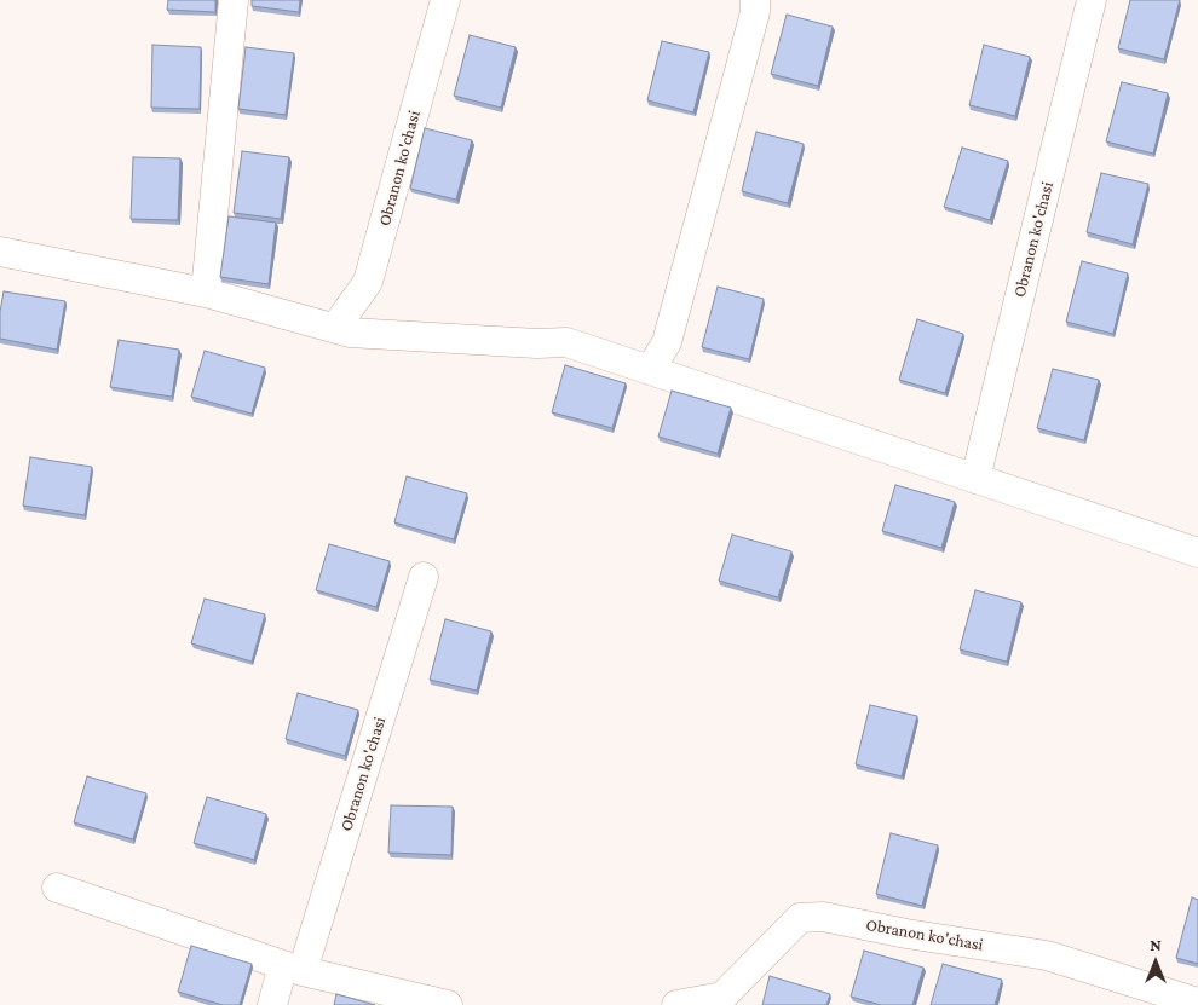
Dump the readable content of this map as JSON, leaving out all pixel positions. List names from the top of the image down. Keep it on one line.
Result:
{"streets":{"street":["Obranon ko'chasi"]},"north":"top"}
